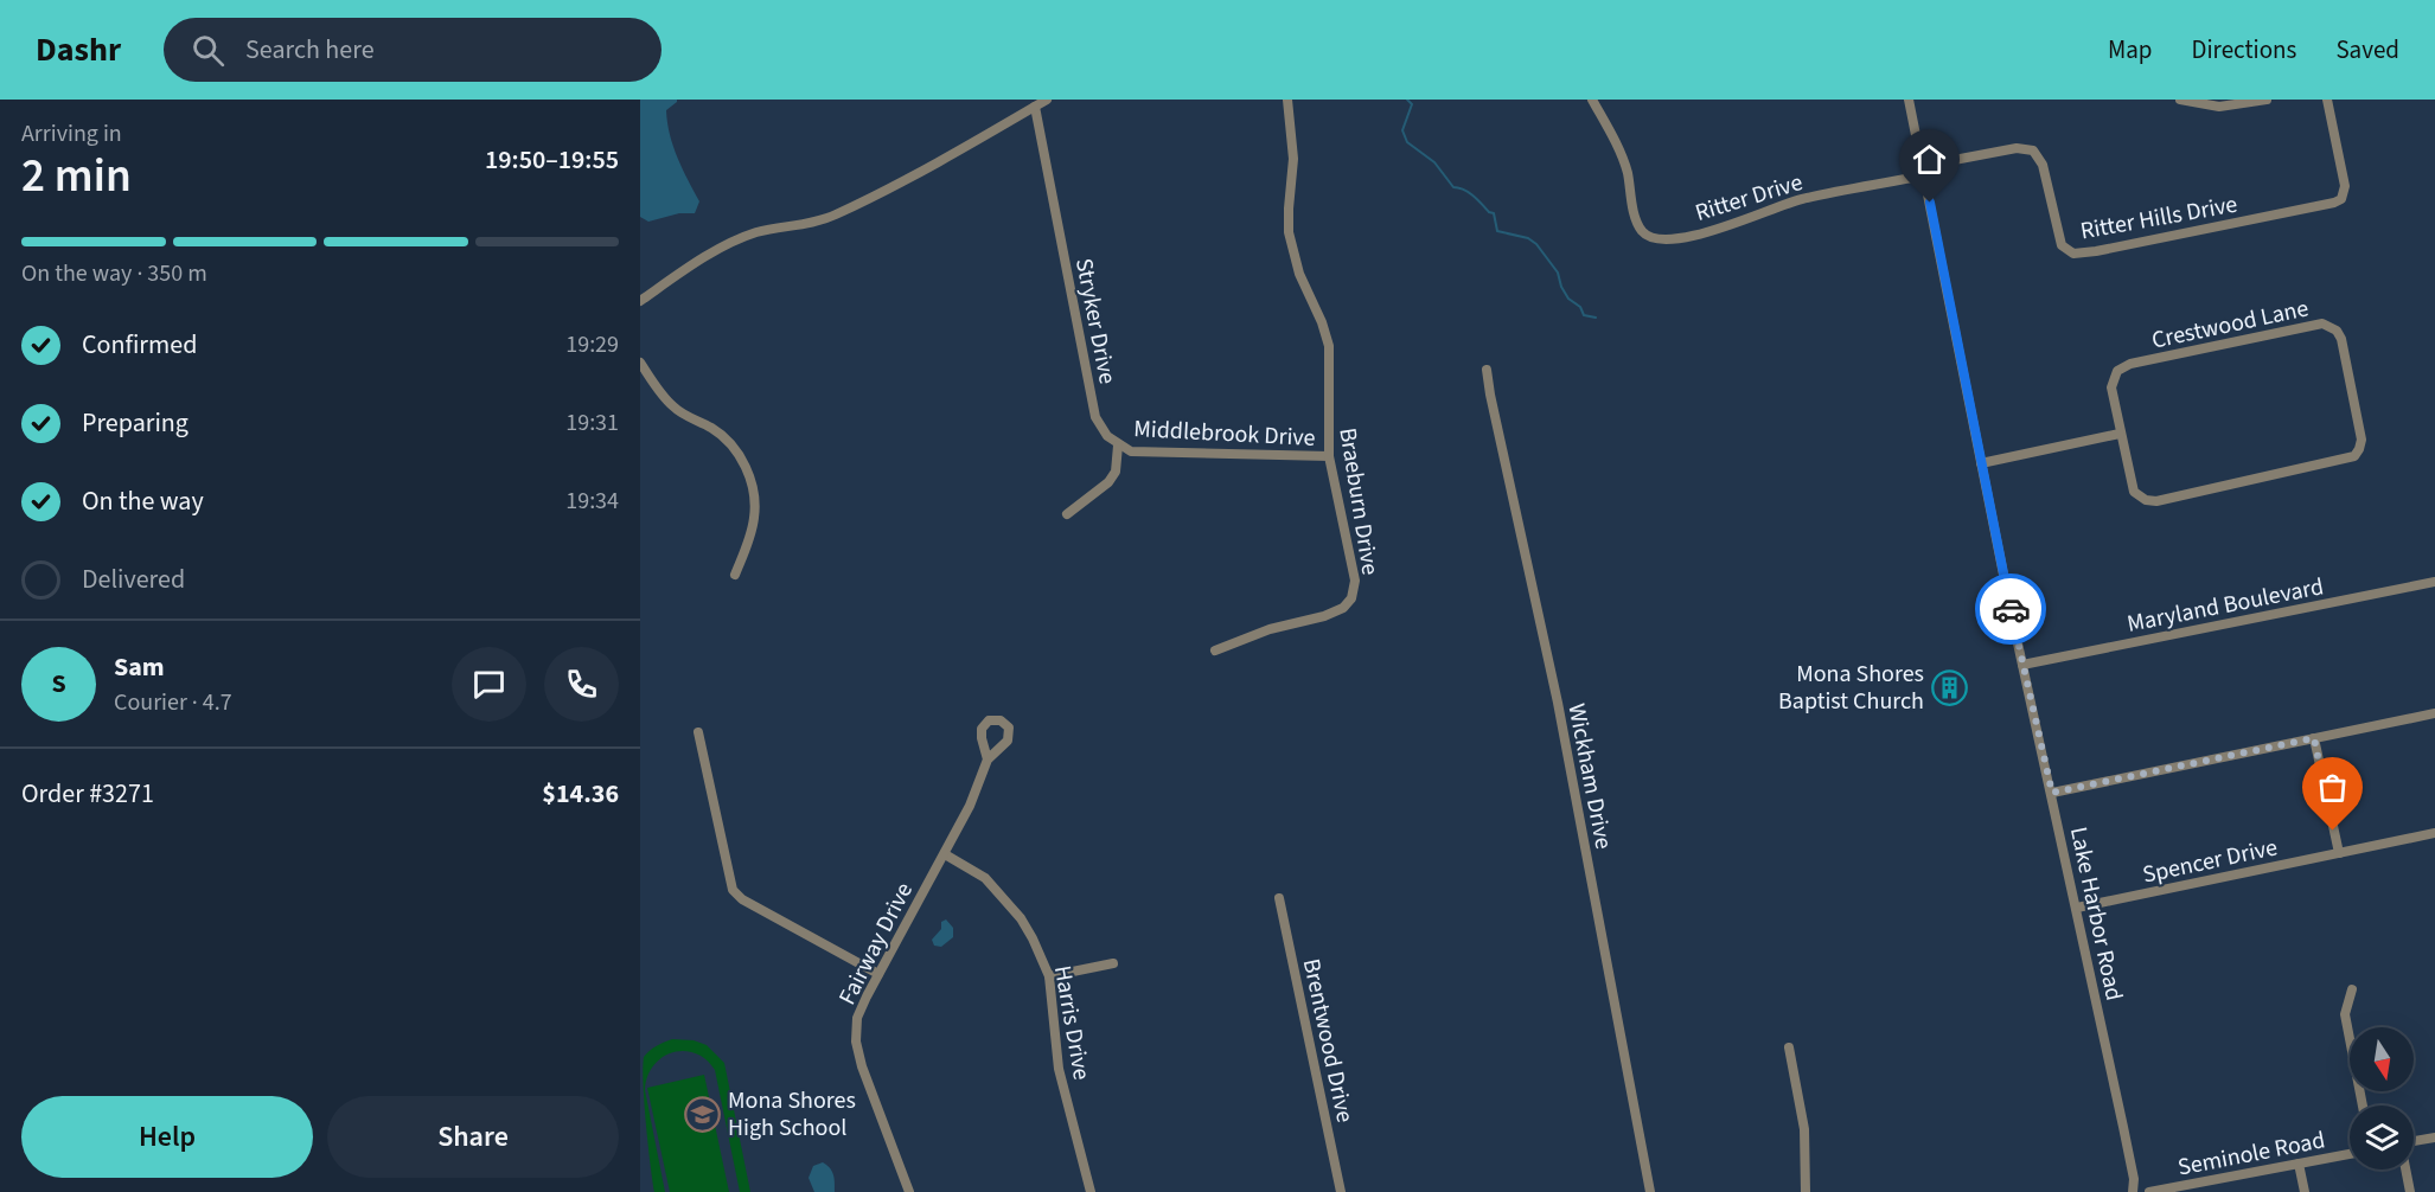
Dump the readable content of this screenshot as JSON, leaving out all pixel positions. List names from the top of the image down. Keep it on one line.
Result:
{"streets":{"street":["Ritter Drive","Ritter Hills Drive","Stryker Drive","Crestwood Lane","Middlebrook Drive","Braeburn Drive","Maryland Boulevard","Wickham Drive","Spencer Drive","Lake Harbor Road","Fairway Drive","Harris Drive","Brentwood Drive","Seminole Road"]},"crossings":[["Ritter Drive","Ritter Hills Drive"],["Ritter Drive","Lake Harbor Road"],["Ritter Hills Drive","Lake Harbor Road"],["Stryker Drive","Middlebrook Drive"],["Middlebrook Drive","Braeburn Drive"],["Maryland Boulevard","Lake Harbor Road"],["Spencer Drive","Lake Harbor Road"],["Fairway Drive","Harris Drive"]],"places":{"building":["Mona Shores Baptist Church"],"school or university":["Mona Shores High School"]},"north":"bottom","page":{"header":"Dashr","search":"Search here","nav":["Map","Directions","Saved"],"heading":["2 min","Arriving in","19:50–19:55"],"panel":["Sam","Courier · 4.7","Order #3271","$14.36"],"bar":"On the way · 350 m","list":[["Confirmed","19:29"],["Preparing","19:31"],["On the way","19:34"],"Delivered"],"round":"S","buttons":["Help","Share"]}}
